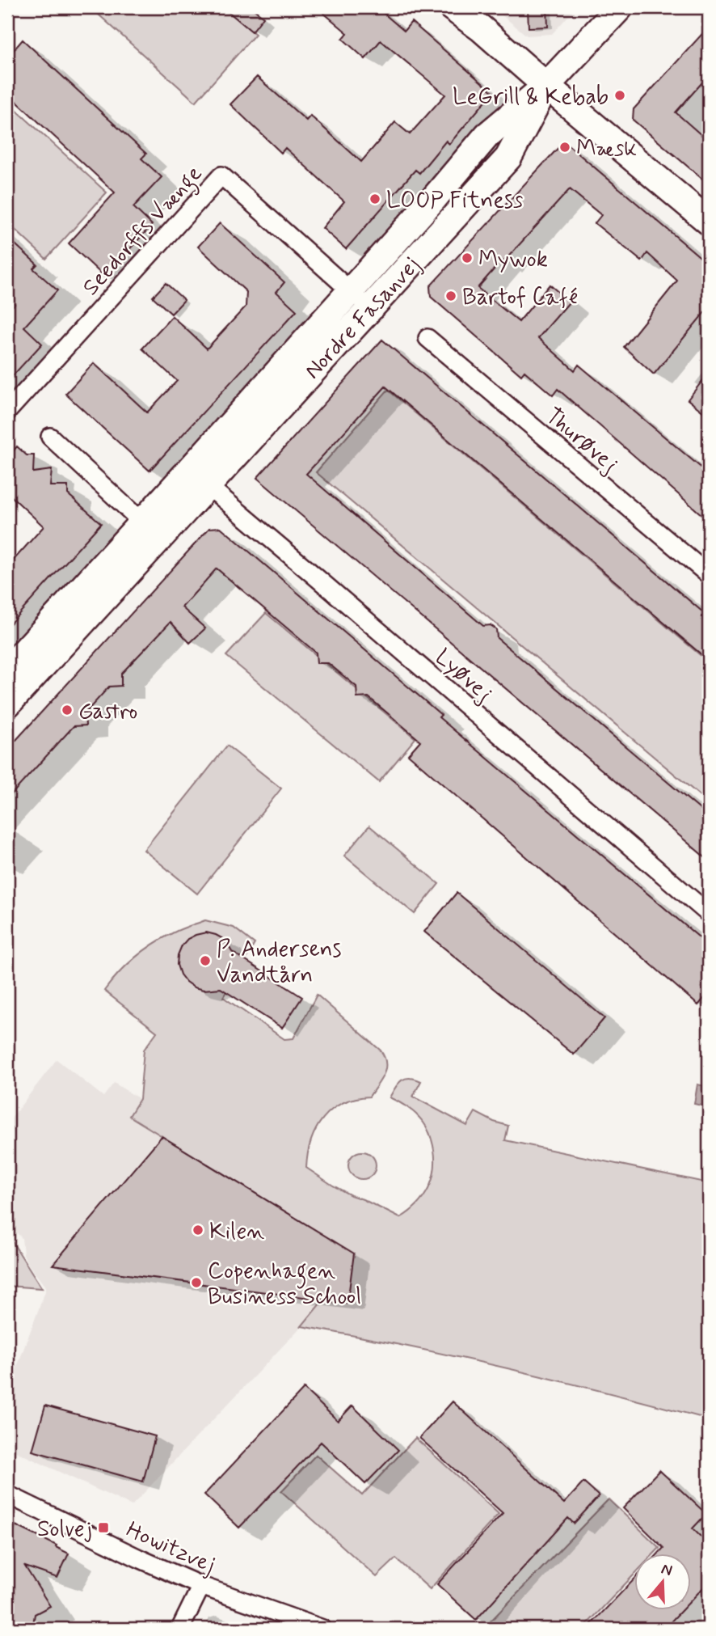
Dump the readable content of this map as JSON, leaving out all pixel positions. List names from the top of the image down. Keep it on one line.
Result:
{"streets":{"street":["Seedorffs Vænge","Nordre Fasanvej","Thurøvej","Lyøvej","Howitzvej"]},"crossings":[["Seedorffs Vænge","Nordre Fasanvej"],["Nordre Fasanvej","Lyøvej"]],"places":{"other":["LeGrill & Kebab","Mæsk","LOOP Fitness","Mywok","Bartof Café","Gastro","P. Andersens Vandtårn","Kilen","Copenhagen Business School"],"transit":["Solvej"]},"north":"top"}
